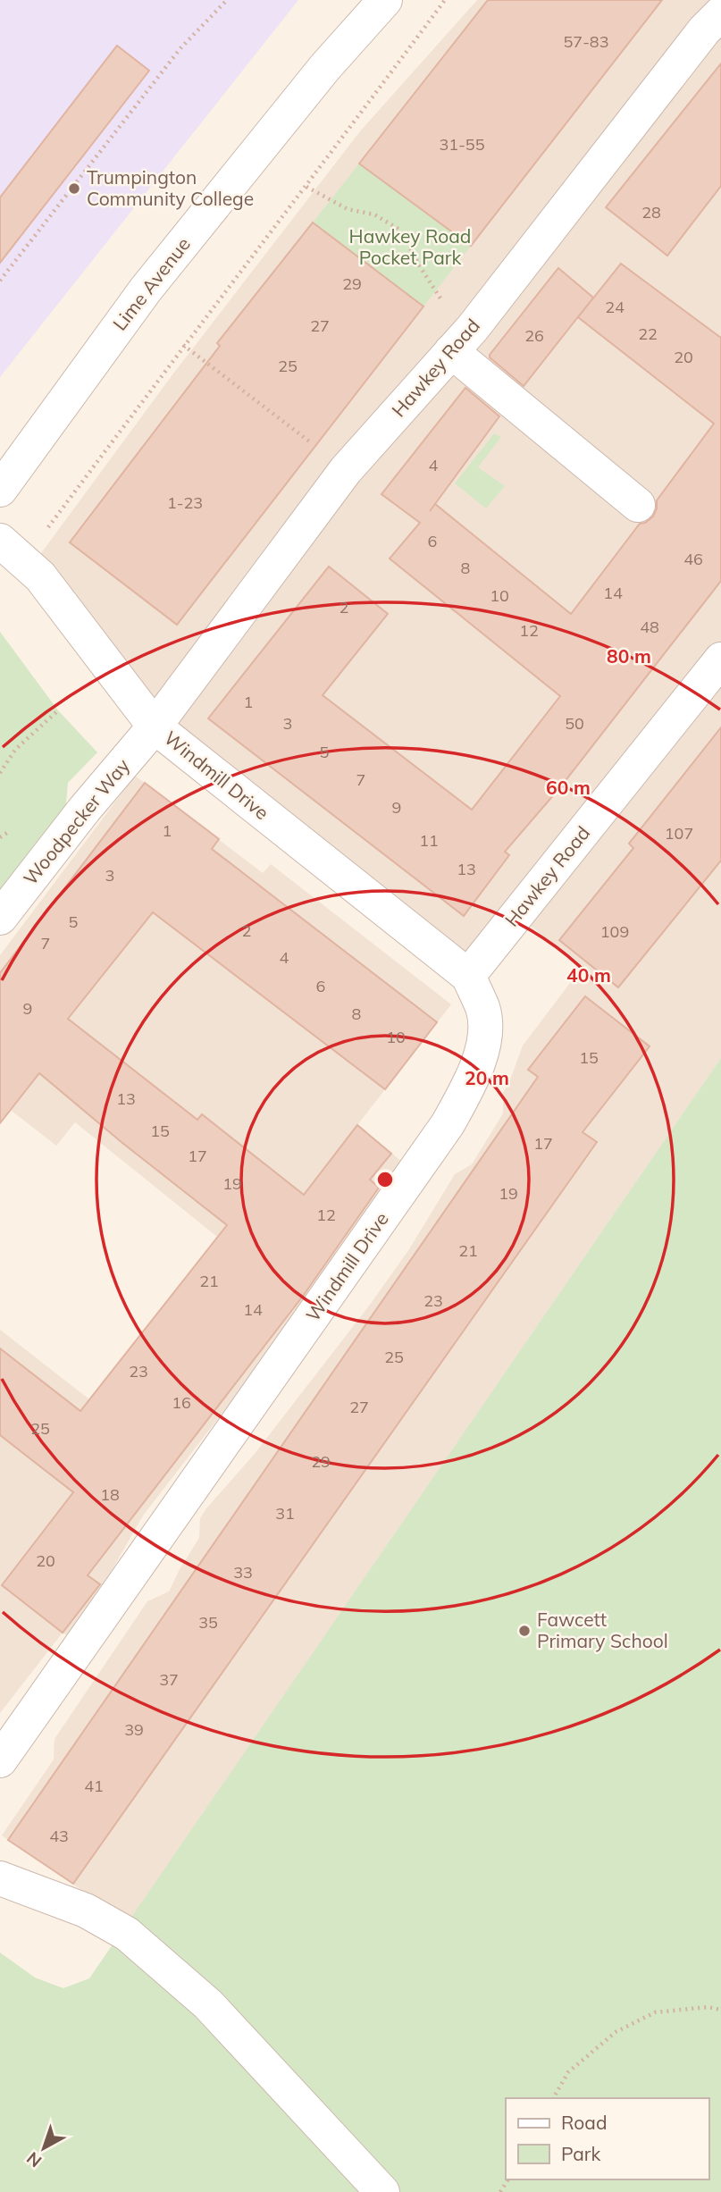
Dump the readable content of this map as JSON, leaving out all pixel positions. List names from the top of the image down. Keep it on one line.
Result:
{"streets":{"street":["Lime Avenue","Hawkey Road","Windmill Drive","Woodpecker Way"]},"crossings":[["Hawkey Road","Windmill Drive"],["Hawkey Road","Woodpecker Way"],["Windmill Drive","Woodpecker Way"]],"parks":["Hawkey Road Pocket Park"],"places":["Trumpington Community College","Fawcett Primary School"],"house_numbers":["57-83","31-55","28","29","24","27","22","26","20","25","4","1-23","6","46","8","14","10","2","48","12","1","3","50","5","7","9","1","107","11","13","3","5","2","109","7","4","6","9","8","10","15","13","15","17","17","19","19","12","21","21","23","14","25","23","16","27","25","29","18","31","20","33","35","37","39","41","43"],"legend":["Road","Park"],"north":"bottom left","rings":["80 m","60 m","40 m","20 m"]}
